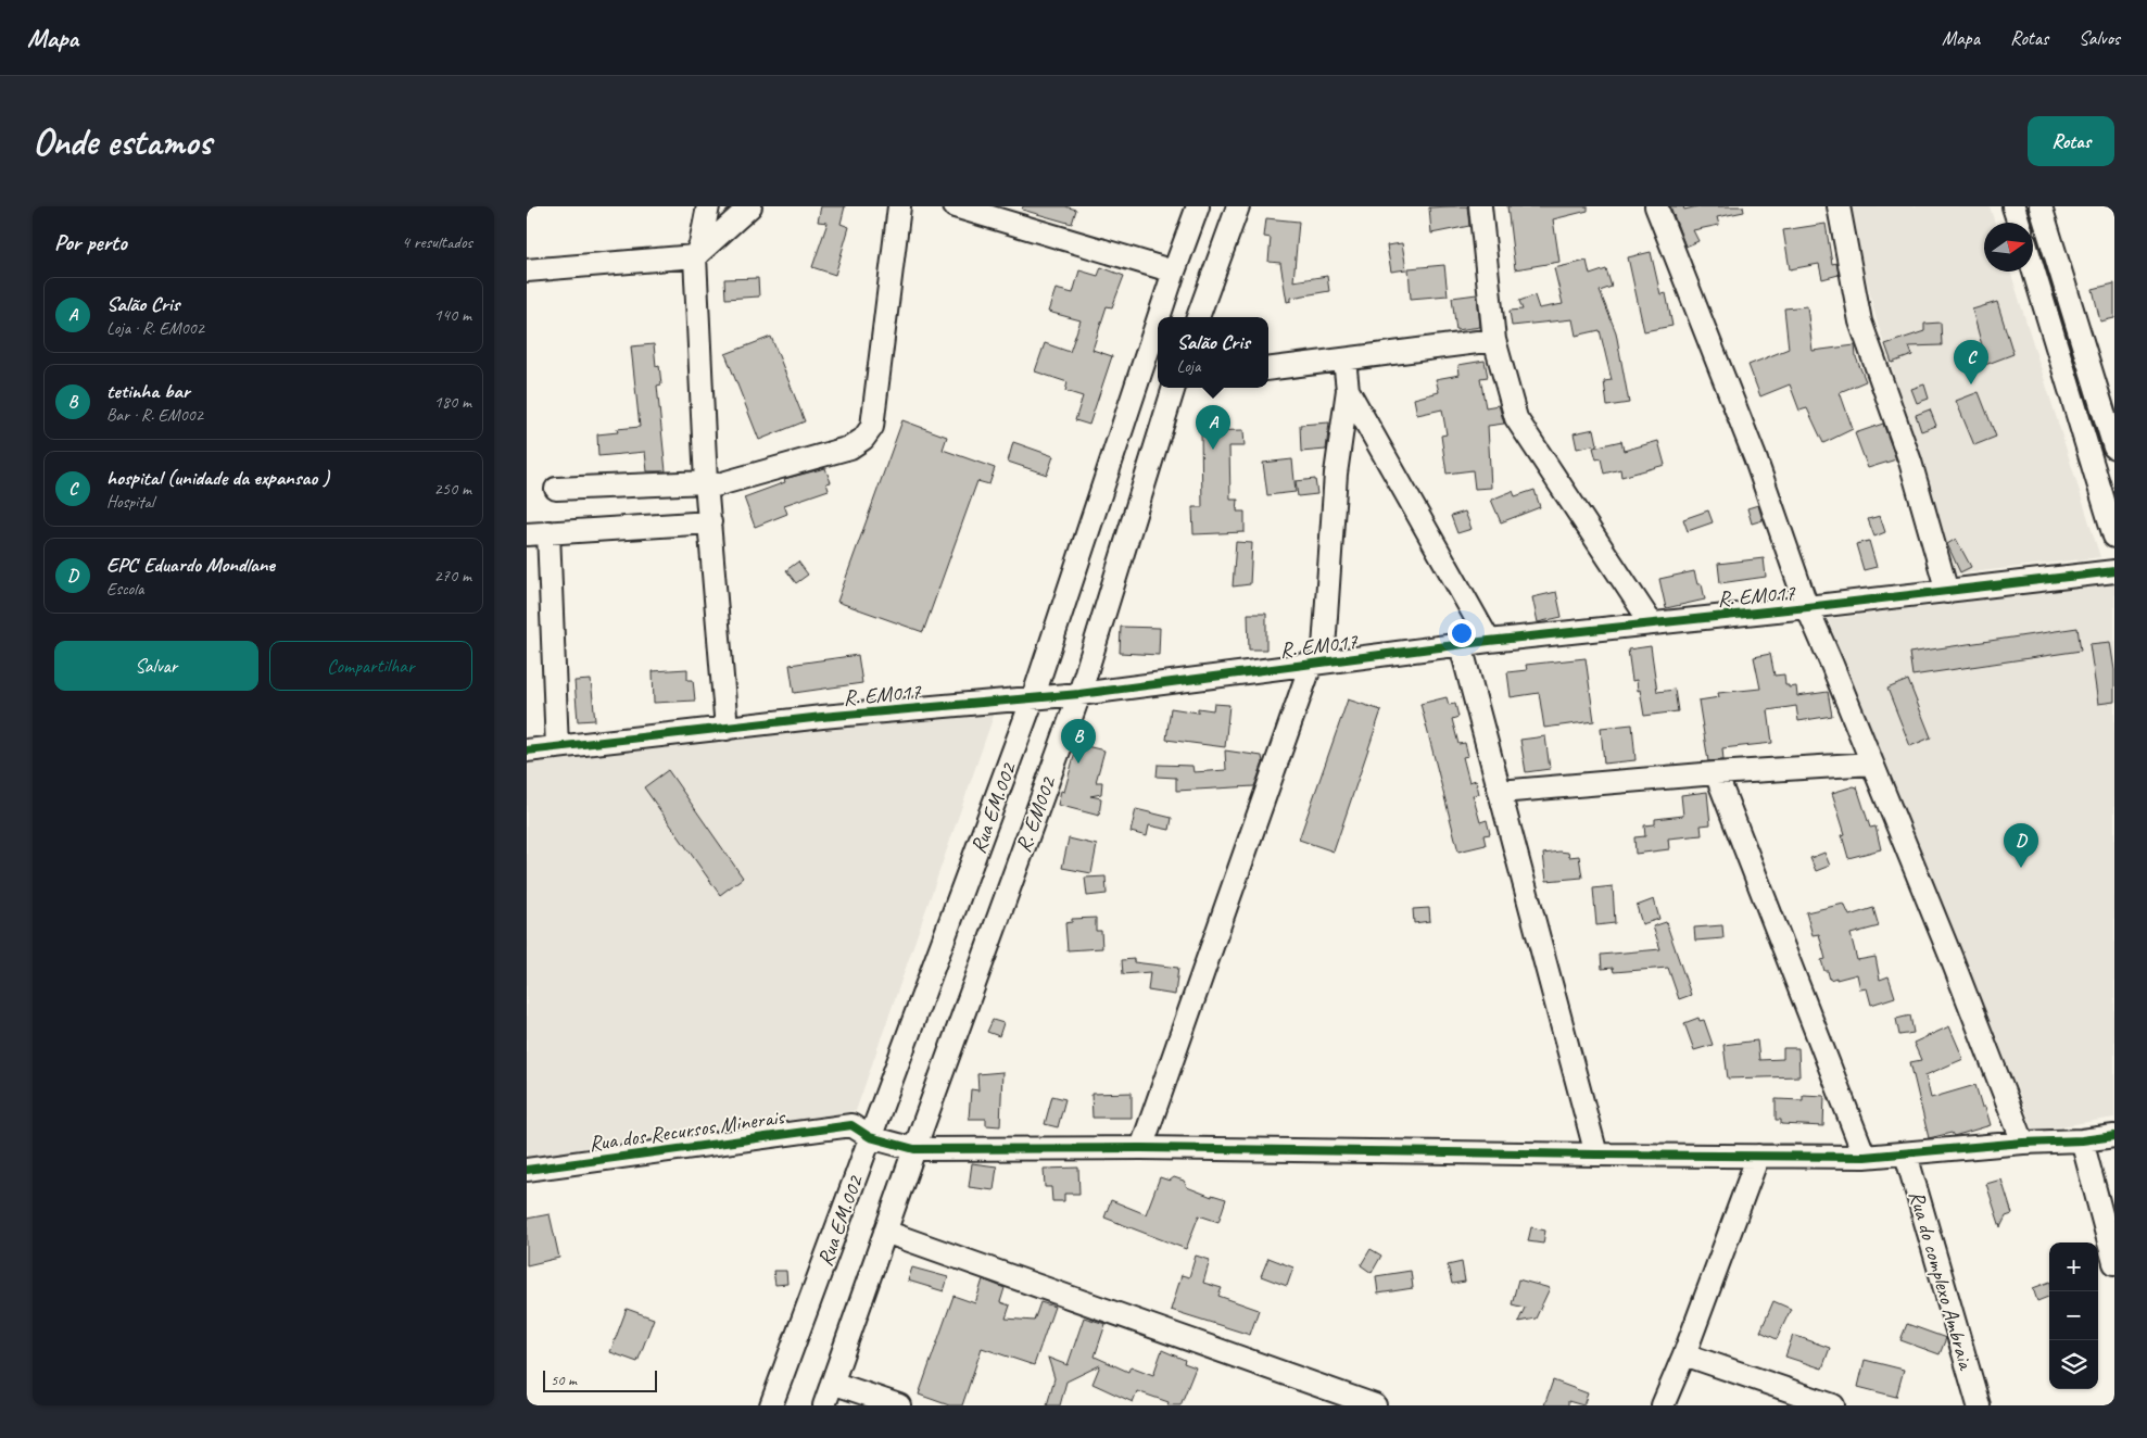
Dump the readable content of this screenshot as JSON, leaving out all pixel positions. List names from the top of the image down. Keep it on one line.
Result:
{"streets":{"street":["R. EM017","Rua EM.002","R. EM002","Rua dos Recursos Minerais","Rua do complexo Ambraia"]},"crossings":[["R. EM017","Rua EM.002"],["R. EM017","R. EM002"],["Rua EM.002","Rua dos Recursos Minerais"]],"scale_bar":"50 m","north":"right","page":{"header":"Mapa","nav":["Mapa","Rotas","Salvos"],"buttons":["Rotas",["Salvar","Compartilhar"]],"title":"Onde estamos","heading":["Por perto","4 resultados"],"list":[{"mark":"A","name":"Salão Cris","note":"Loja · R. EM002","value":"140 m"},{"mark":"B","name":"tetinha bar","note":"Bar · R. EM002","value":"180 m"},{"mark":"C","name":"hospital (unidade da expansao )","note":"Hospital","value":"250 m"},{"mark":"D","name":"EPC Eduardo Mondlane","note":"Escola","value":"270 m"}],"popup":["Salão Cris","Loja"],"pins":["C","A","B","D"],"map_buttons":["+","−"],"scale":"50 m"}}
